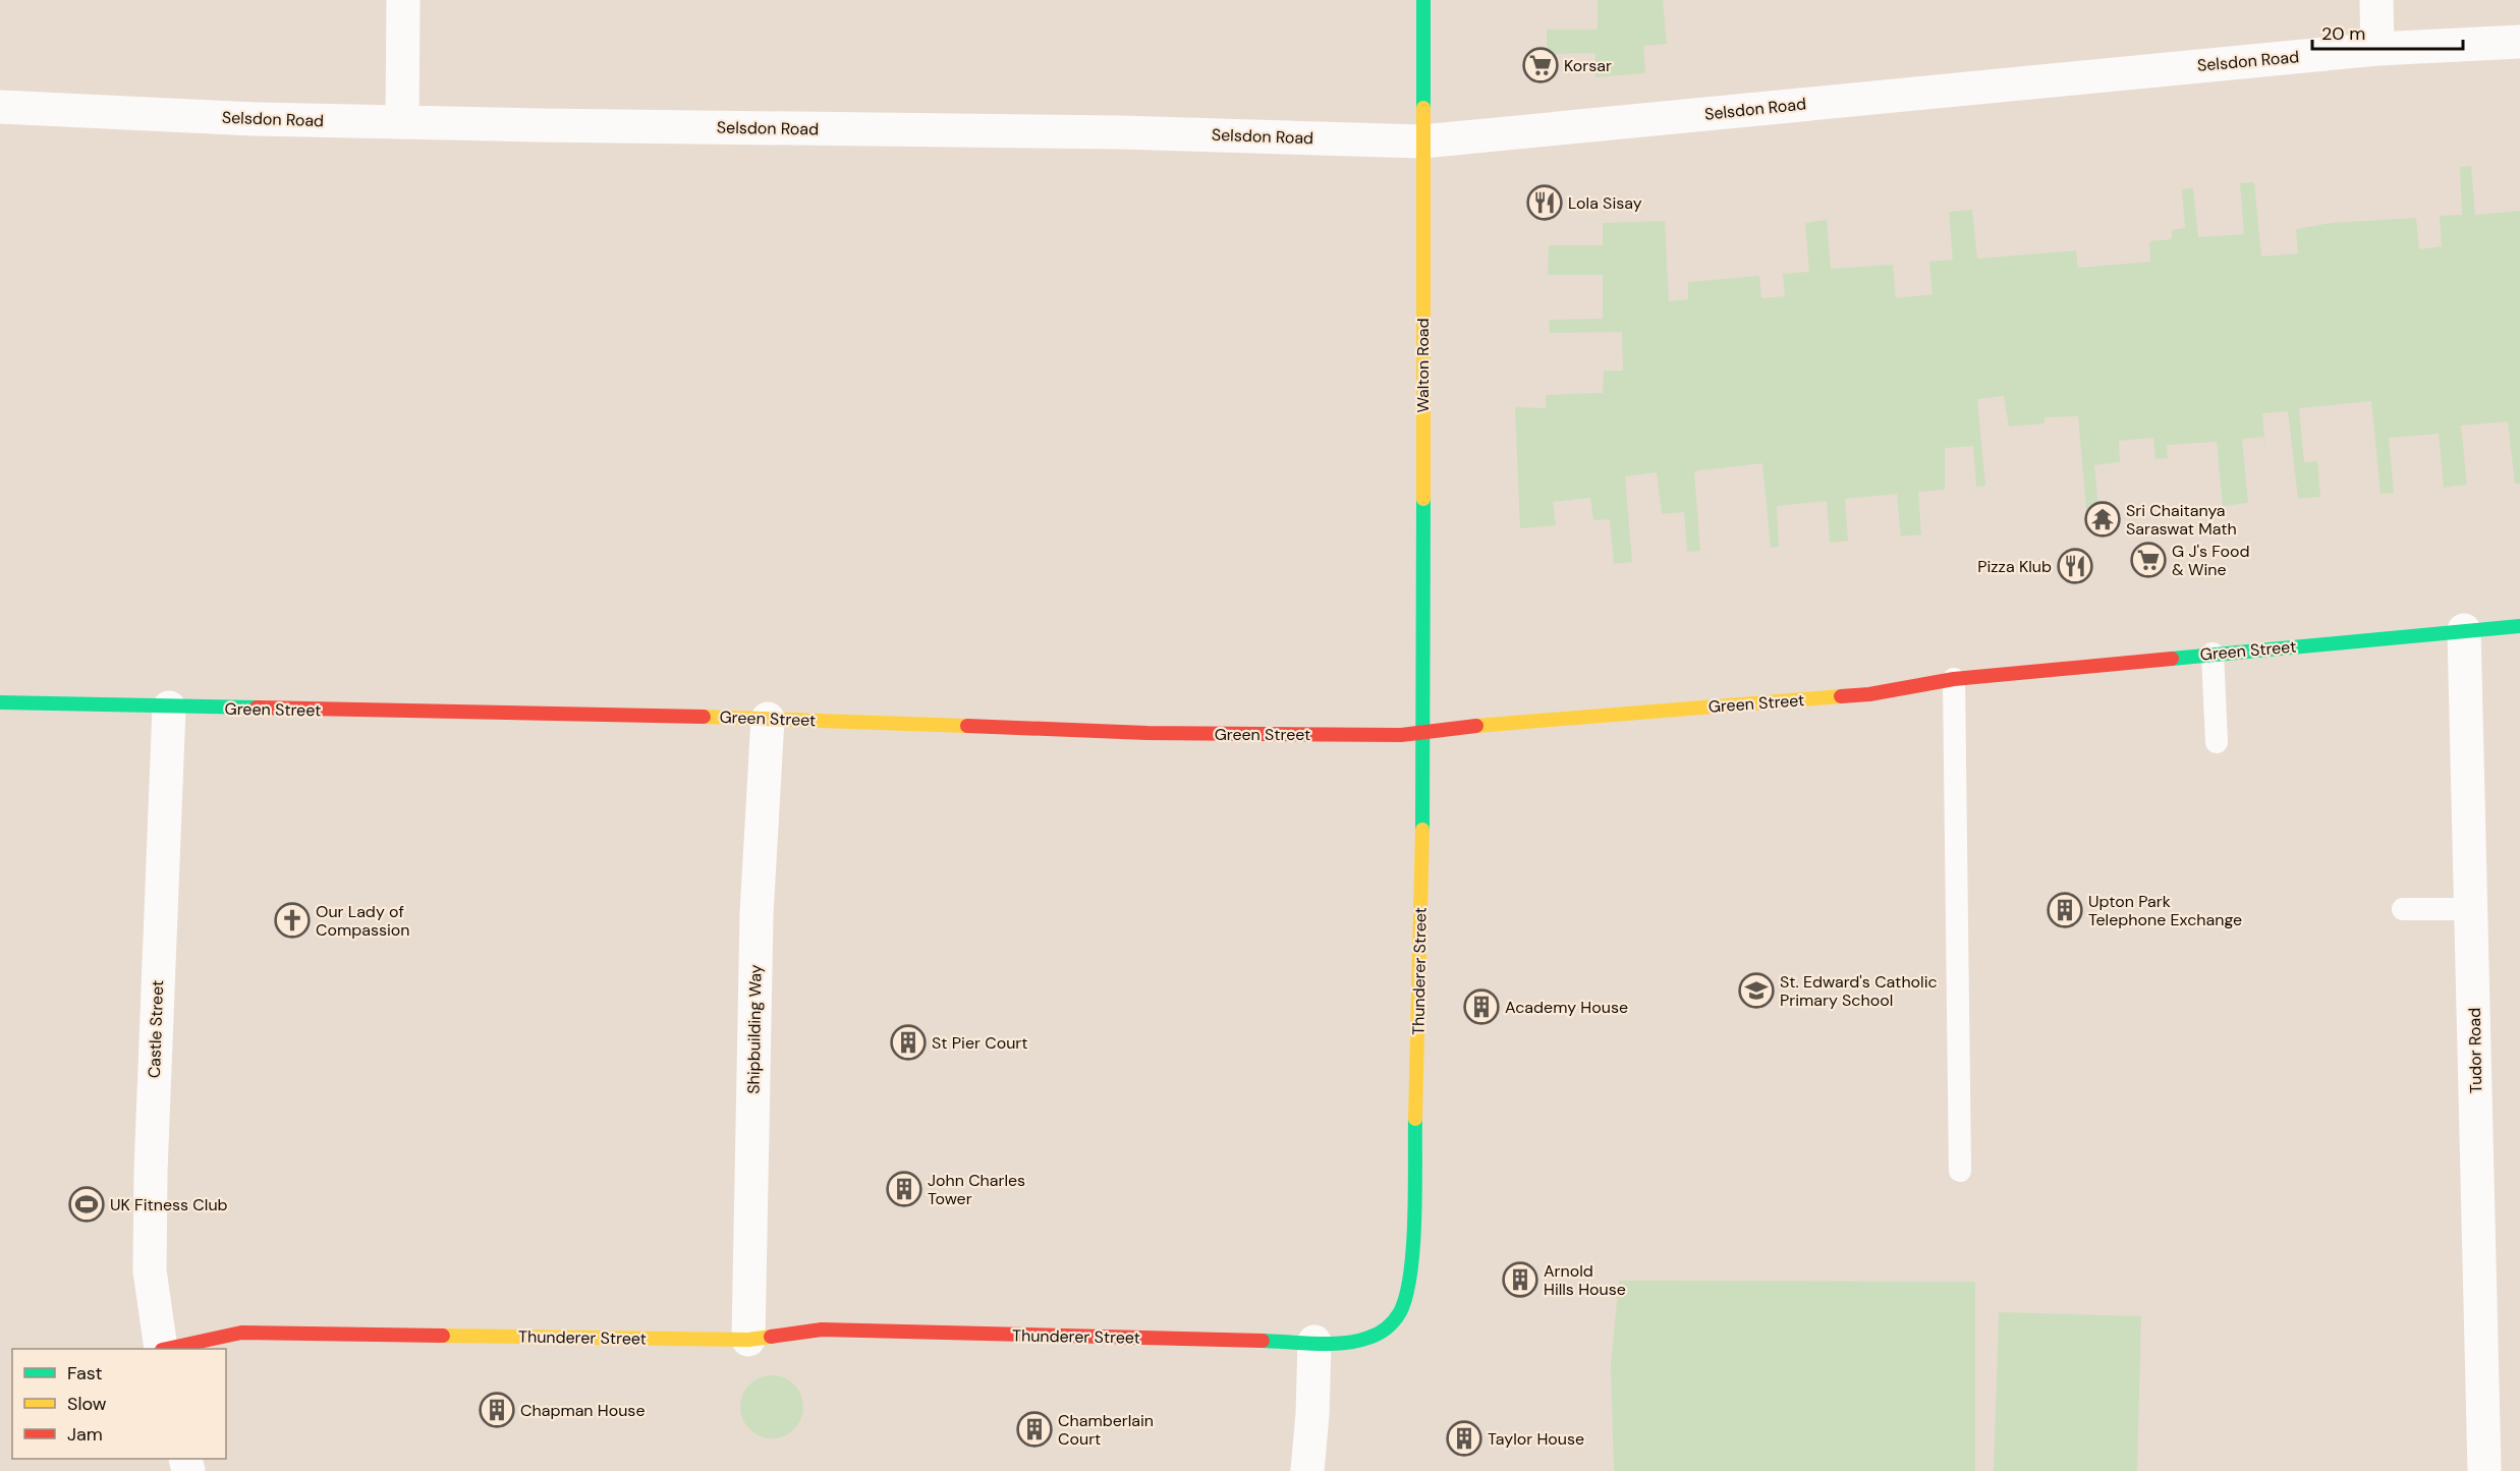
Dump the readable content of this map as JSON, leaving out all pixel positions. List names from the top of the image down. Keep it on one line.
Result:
{"streets":{"street":["Selsdon Road","Walton Road","Green Street","Thunderer Street","Castle Street","Shipbuilding Way","Tudor Road"]},"crossings":[["Selsdon Road","Walton Road"],["Walton Road","Green Street"],["Walton Road","Thunderer Street"],["Green Street","Thunderer Street"],["Green Street","Castle Street"],["Green Street","Shipbuilding Way"],["Green Street","Tudor Road"],["Thunderer Street","Shipbuilding Way"]],"places":{"supermarket":["Korsar","G J's Food & Wine"],"restaurant":["Lola Sisay","Pizza Klub"],"temple":["Sri Chaitanya Saraswat Math"],"building":["Upton Park Telephone Exchange","Academy House","St Pier Court","John Charles Tower","Arnold Hills House","Chapman House","Chamberlain Court","Taylor House"],"church":["Our Lady of Compassion"],"school or university":["St. Edward's Catholic Primary School"],"sports":["UK Fitness Club"]},"legend":["Fast","Slow","Jam"],"scale_bar":"20 m"}
